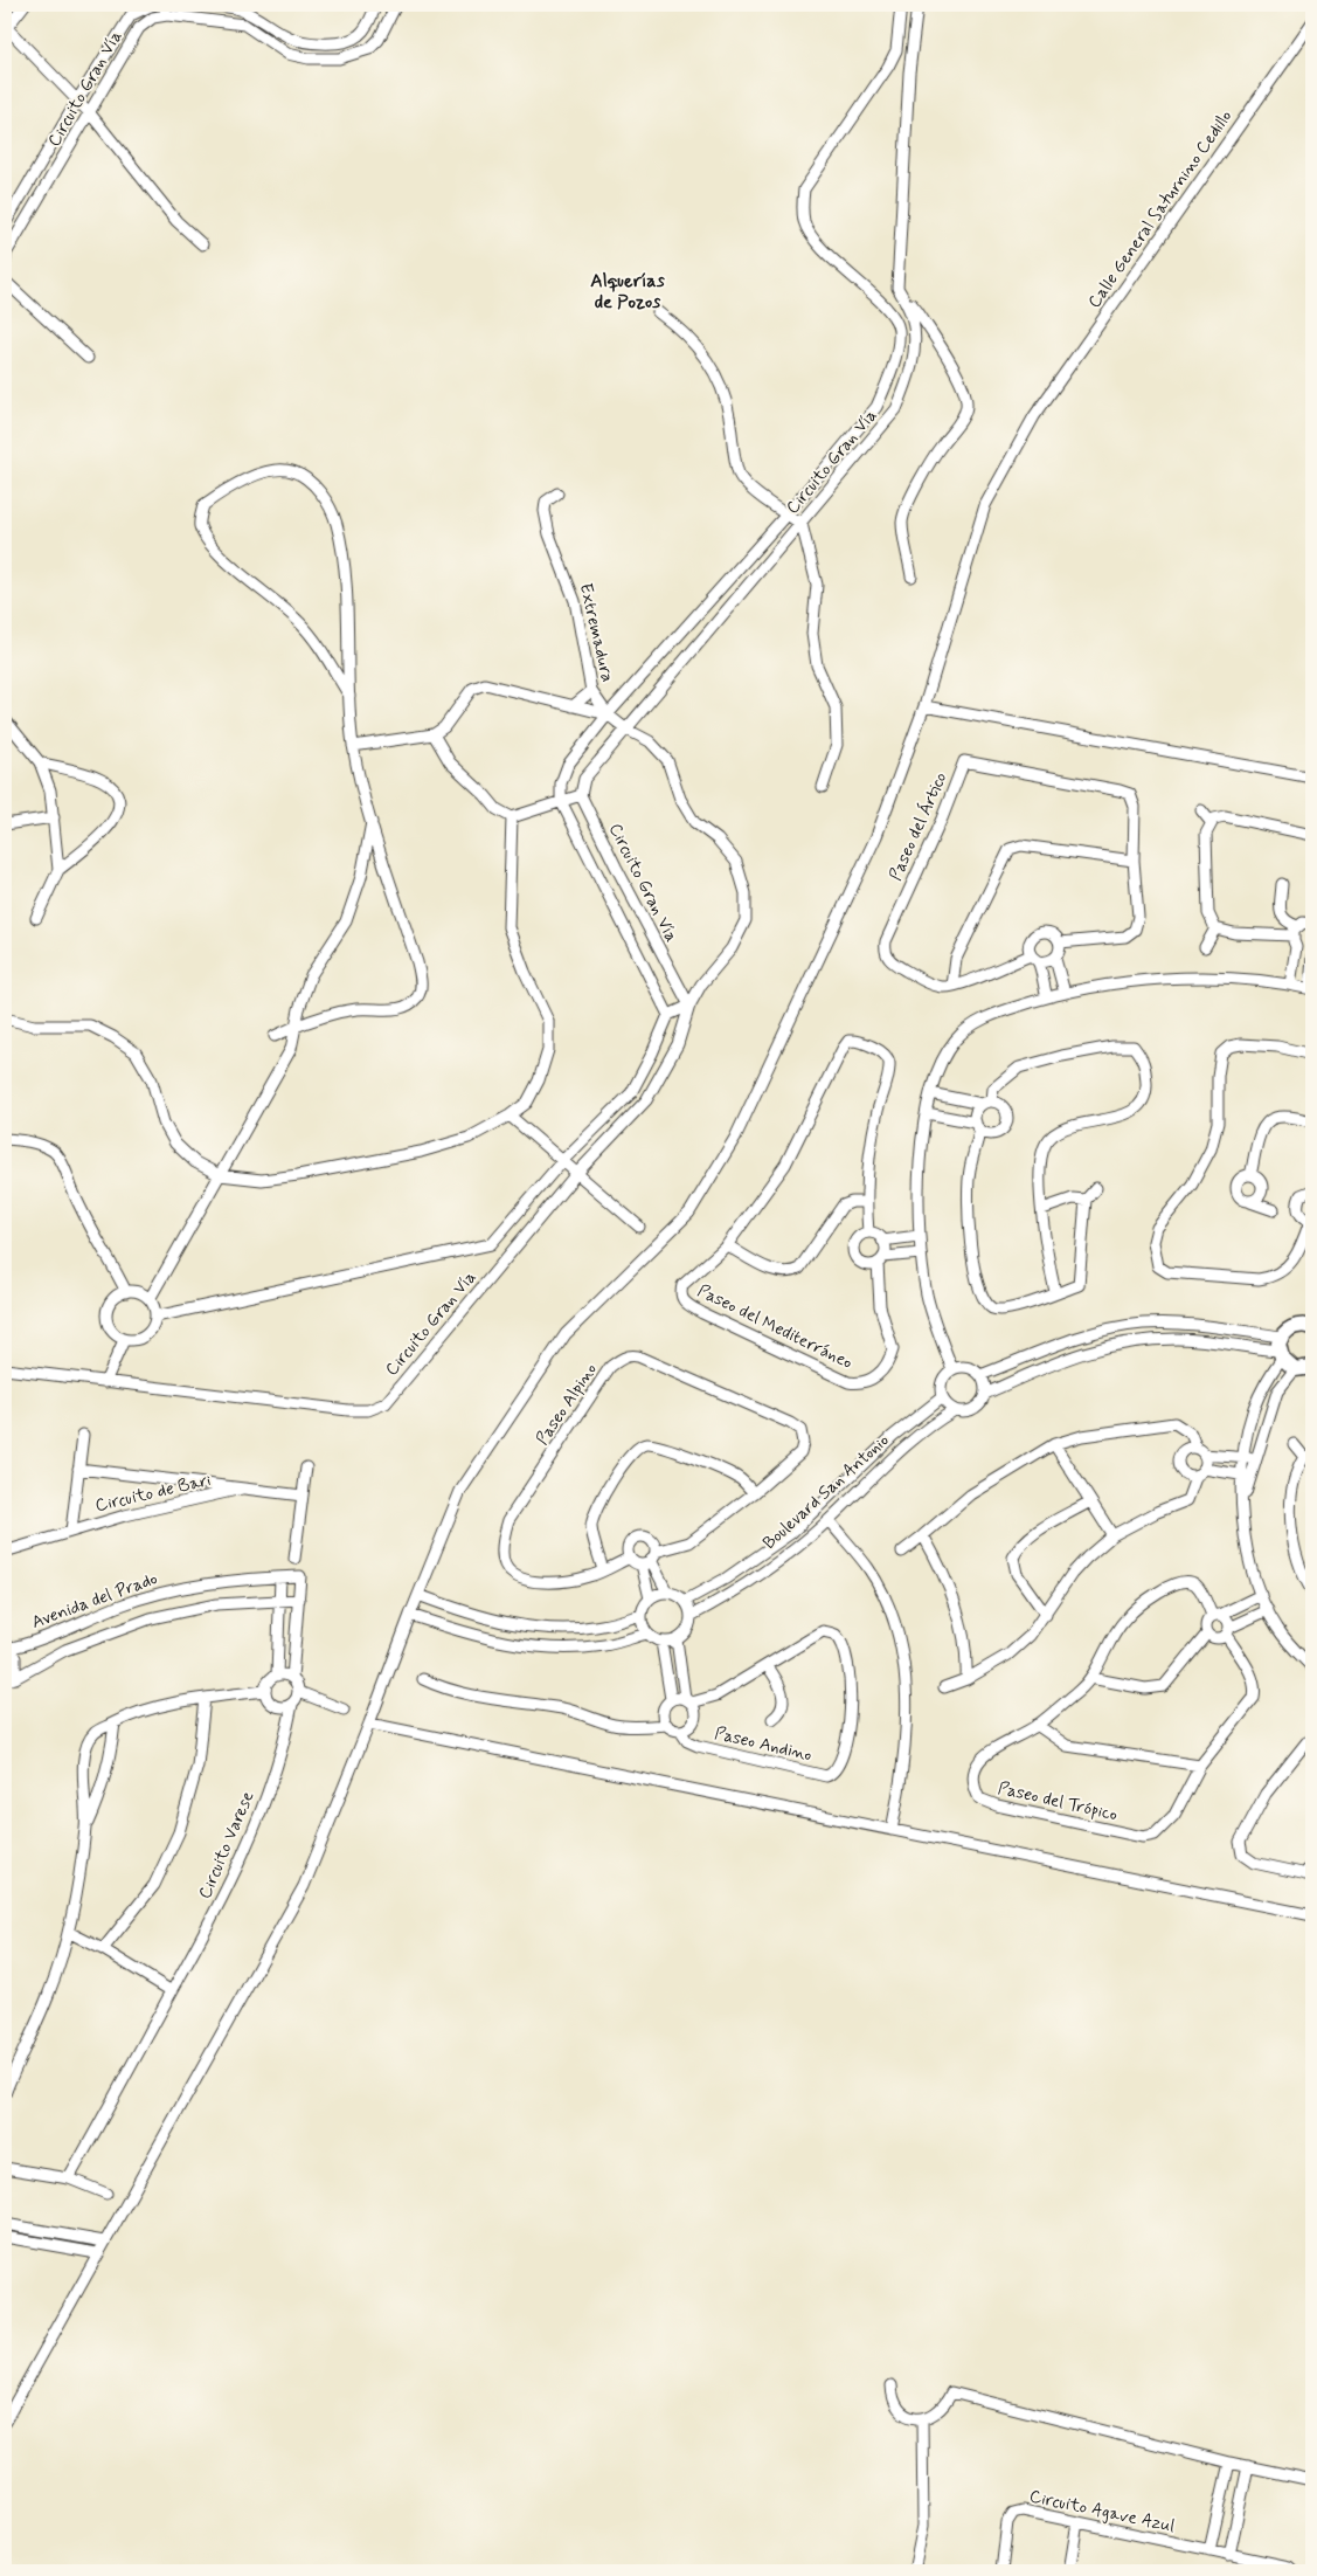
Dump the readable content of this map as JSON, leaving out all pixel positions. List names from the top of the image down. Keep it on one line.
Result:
{"streets":{"street":["Circuito Gran Vía","Calle General Saturnino Cedillo","Extremadura","Paseo del Ártico","Paseo del Mediterráneo","Paseo Alpino","Boulevard San Antonio","Circuito de Bari","Avenida del Prado","Paseo Andino","Paseo del Trópico","Circuito Varese","Circuito Agave Azul"]},"crossings":[["Circuito Gran Vía","Extremadura"],["Boulevard San Antonio","Paseo Andino"]],"districts":["Alquerías de Pozos"]}
